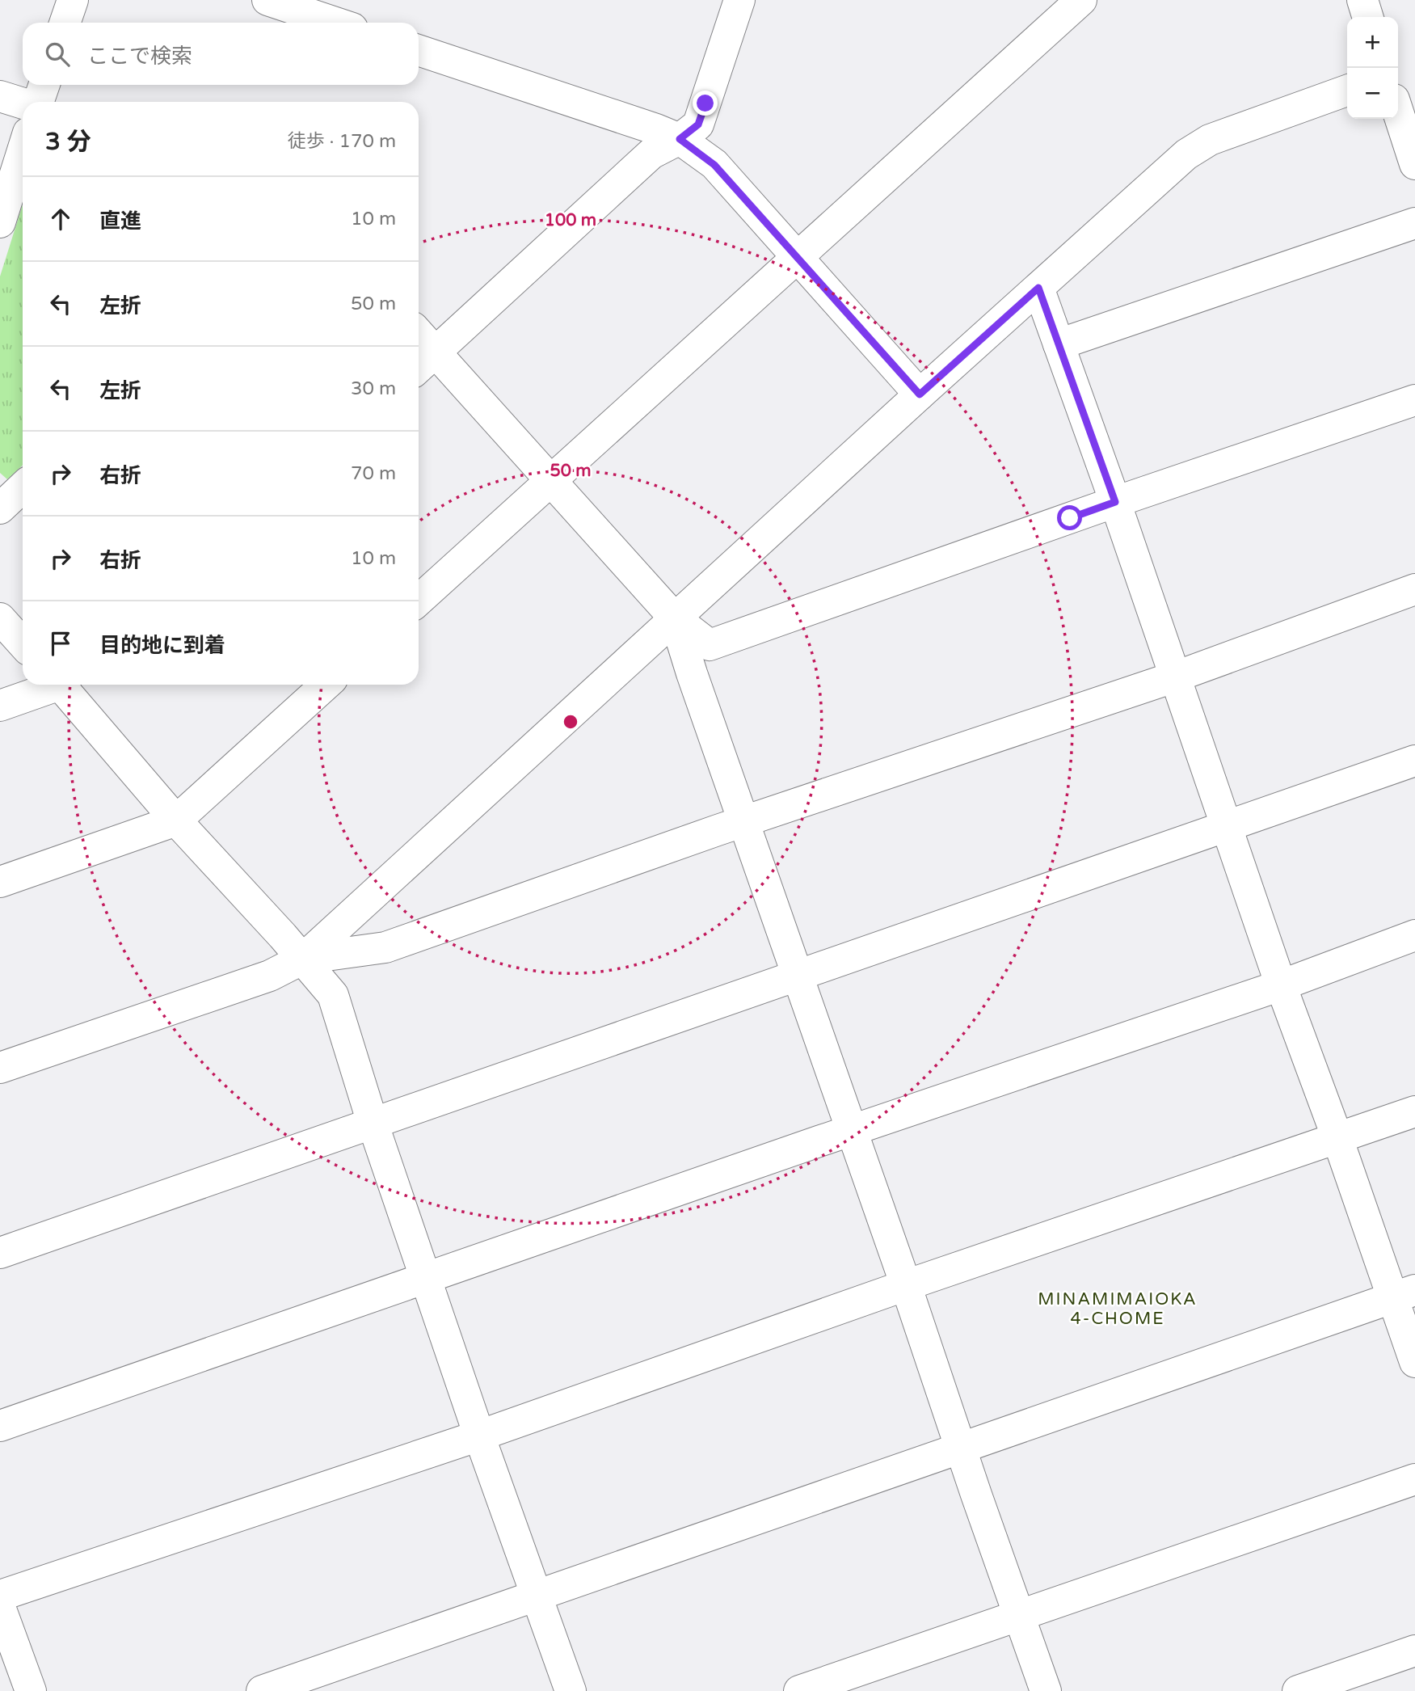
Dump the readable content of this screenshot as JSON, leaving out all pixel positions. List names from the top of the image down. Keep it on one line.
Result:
{"districts":["MINAMIMAIOKA 4-CHOME"],"page":{"map_buttons":["+","−"],"search":"ここで検索","heading":["3 分","徒歩 · 170 m"],"list":[["直進","10 m"],["左折","50 m"],["左折","30 m"],["右折","70 m"],["右折","10 m"],"目的地に到着"]},"rings":["100 m","50 m"]}
